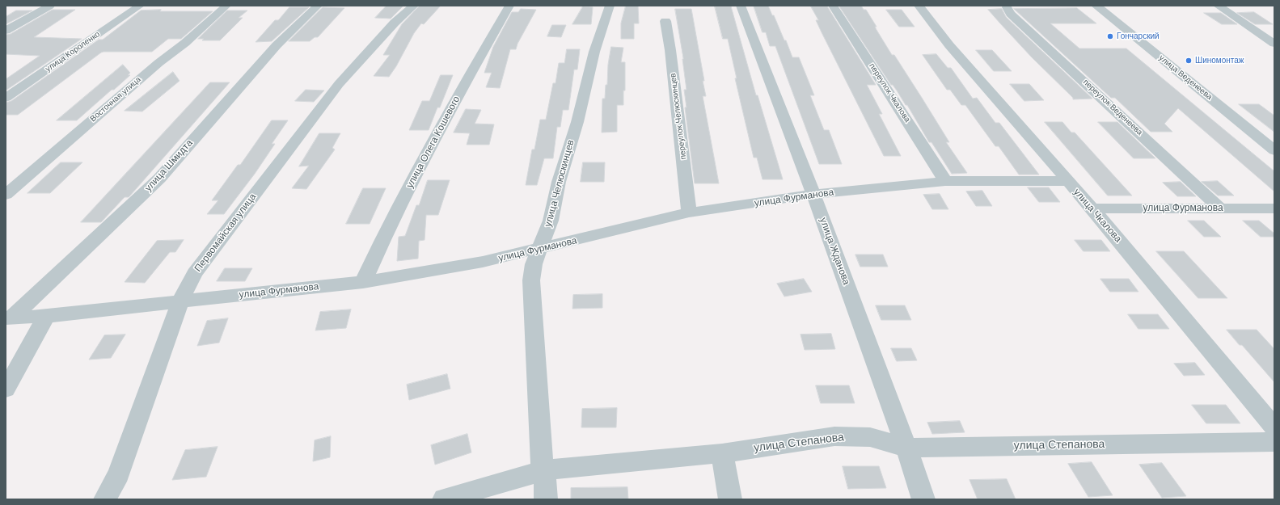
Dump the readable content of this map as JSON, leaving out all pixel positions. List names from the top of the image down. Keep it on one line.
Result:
{"streets":{"street":["улица Короленко","улица Веденеева","переулок Чкалова","Восточная улица","переулок Веденеева","переулок Челюскинцев","улица Олега Кошевого","улица Шмидта","улица Челюскинцев","улица Фурманова","улица Чкалова","Первомайская улица","улица Жданова","улица Степанова"]},"crossings":[["переулок Чкалова","улица Фурманова"],["переулок Веденеева","улица Фурманова"],["переулок Челюскинцев","улица Фурманова"],["улица Олега Кошевого","улица Фурманова"],["улица Шмидта","улица Фурманова"],["улица Челюскинцев","улица Фурманова"],["улица Челюскинцев","улица Степанова"],["улица Фурманова","улица Чкалова"],["улица Фурманова","Первомайская улица"],["улица Фурманова","улица Жданова"],["улица Жданова","улица Степанова"]],"places":["Гончарский","Шиномонтаж"]}
